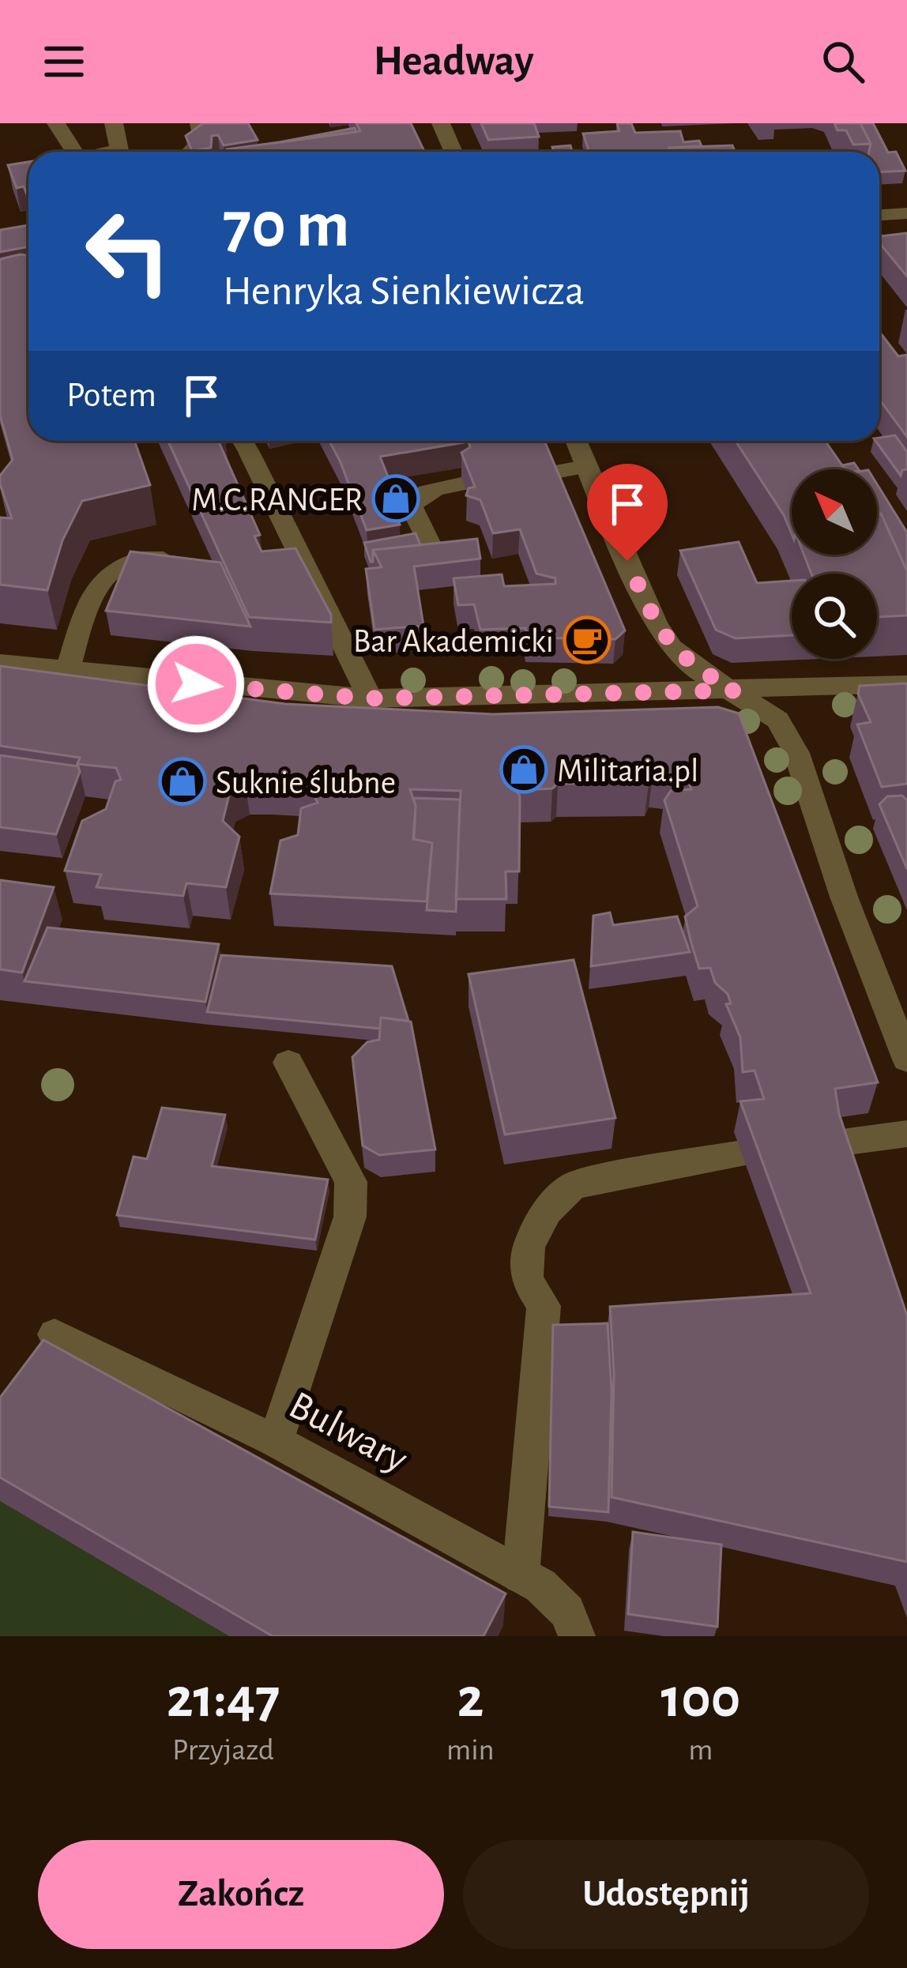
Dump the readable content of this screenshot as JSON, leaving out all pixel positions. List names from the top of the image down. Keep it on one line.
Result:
{"streets":{"street":["Bulwary"]},"places":{"shop":["M.C.RANGER","Militaria.pl","Suknie ślubne"],"cafe":["Bar Akademicki"]},"north":"top left","page":{"header":"Headway","turn":["70 m","Henryka Sienkiewicza"],"then":"Potem","eta":["21:47","Przyjazd","2","min","100","m"],"buttons":["Zakończ","Udostępnij"]}}
